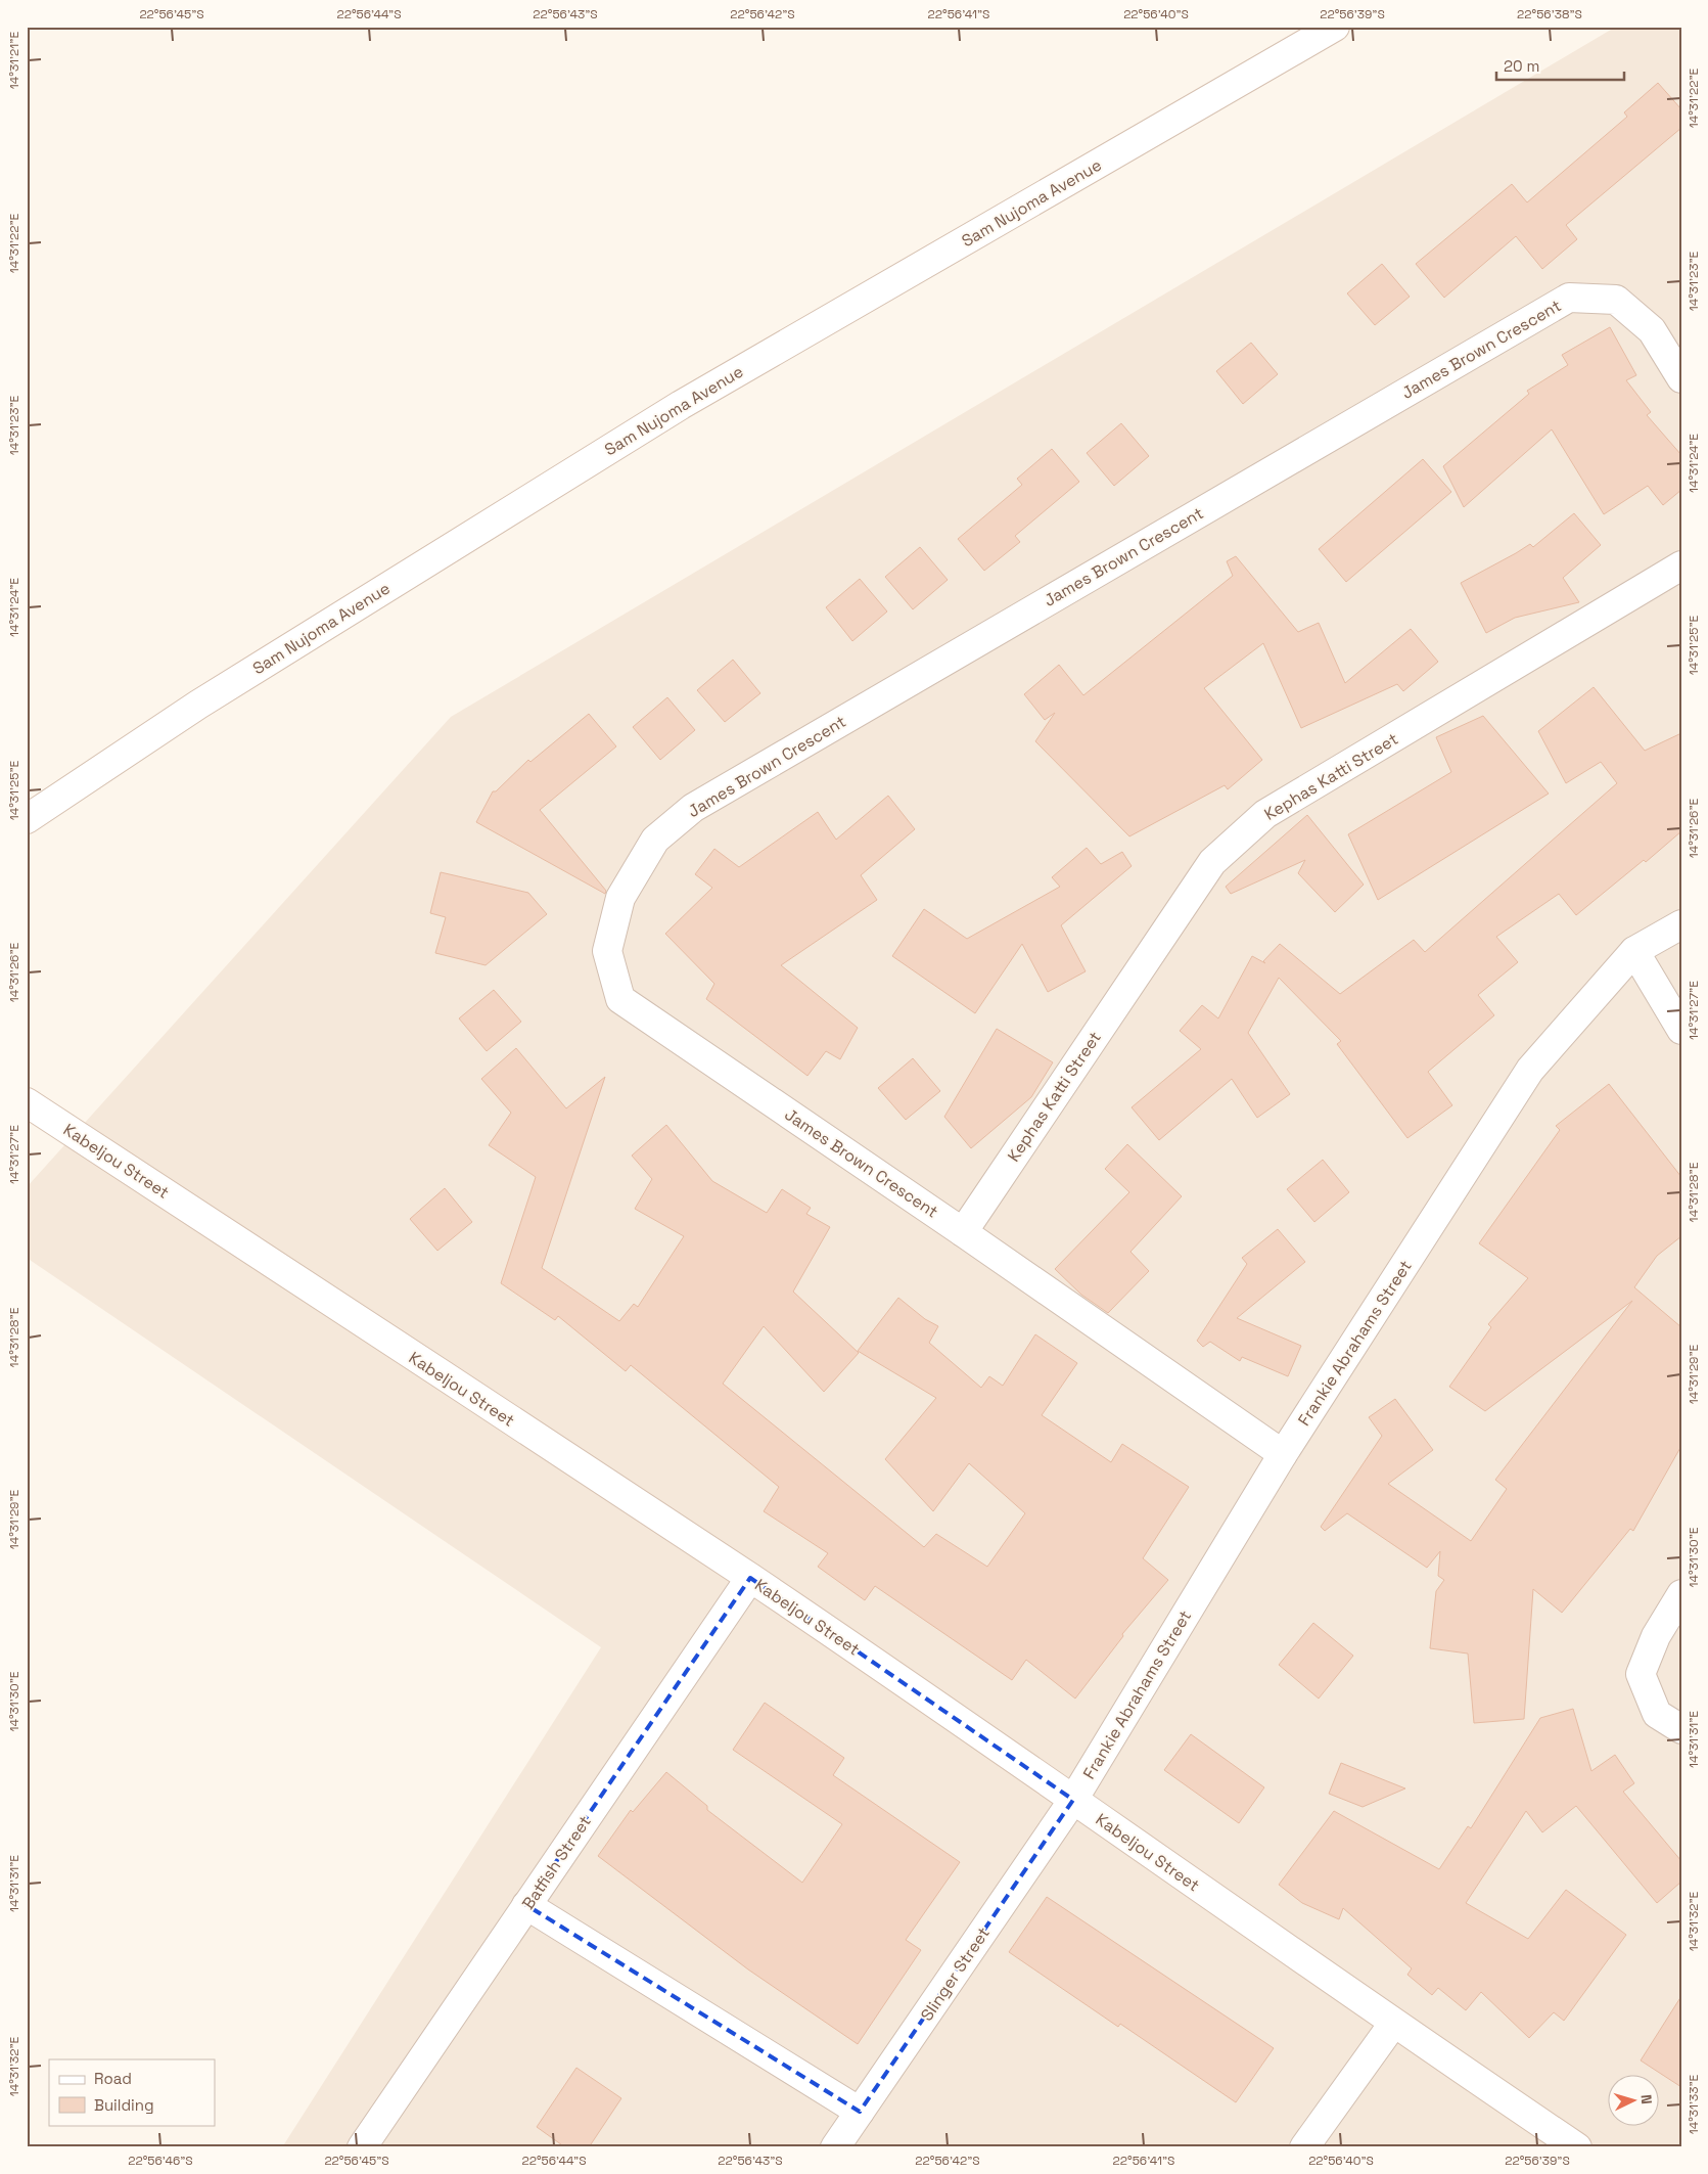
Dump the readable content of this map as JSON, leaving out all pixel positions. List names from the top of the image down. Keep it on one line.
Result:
{"streets":{"street":["Sam Nujoma Avenue","James Brown Crescent","Kephas Katti Street","Kabeljou Street","Frankie Abrahams Street","Batfish Street","Slinger Street"]},"crossings":[["James Brown Crescent","Kephas Katti Street"],["James Brown Crescent","Frankie Abrahams Street"],["Kabeljou Street","Frankie Abrahams Street"],["Kabeljou Street","Batfish Street"],["Kabeljou Street","Slinger Street"],["Frankie Abrahams Street","Slinger Street"]],"legend":["Road","Building"],"scale_bar":"20 m","north":"right","coordinates":["22°56'45\"S","22°56'44\"S","22°56'43\"S","22°56'42\"S","22°56'41\"S","22°56'40\"S","22°56'39\"S","22°56'38\"S","14°31'21\"E","14°31'22\"E","14°31'23\"E","14°31'24\"E","14°31'25\"E","14°31'26\"E","14°31'27\"E","14°31'28\"E","14°31'29\"E","14°31'30\"E","14°31'31\"E","14°31'32\"E","14°31'33\"E","22°56'46\"S"]}
